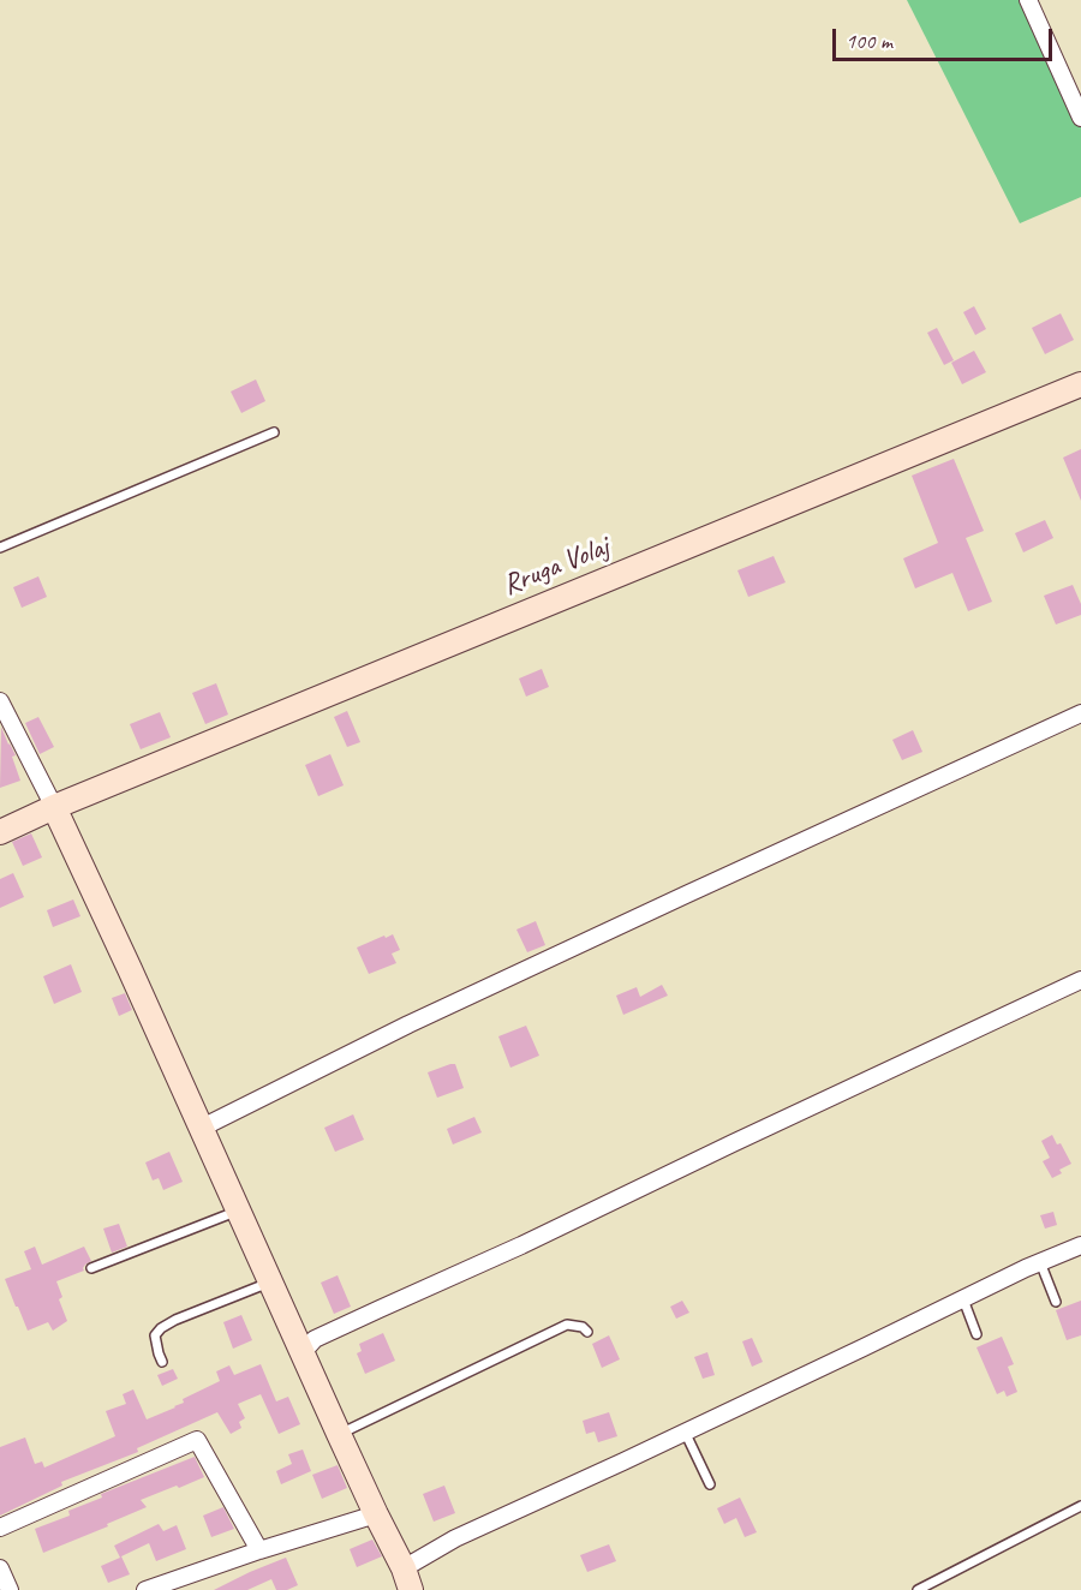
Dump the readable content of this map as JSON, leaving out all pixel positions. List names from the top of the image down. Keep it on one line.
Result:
{"streets":{"street":["Rruga Volaj"]},"scale_bar":"100 m"}
